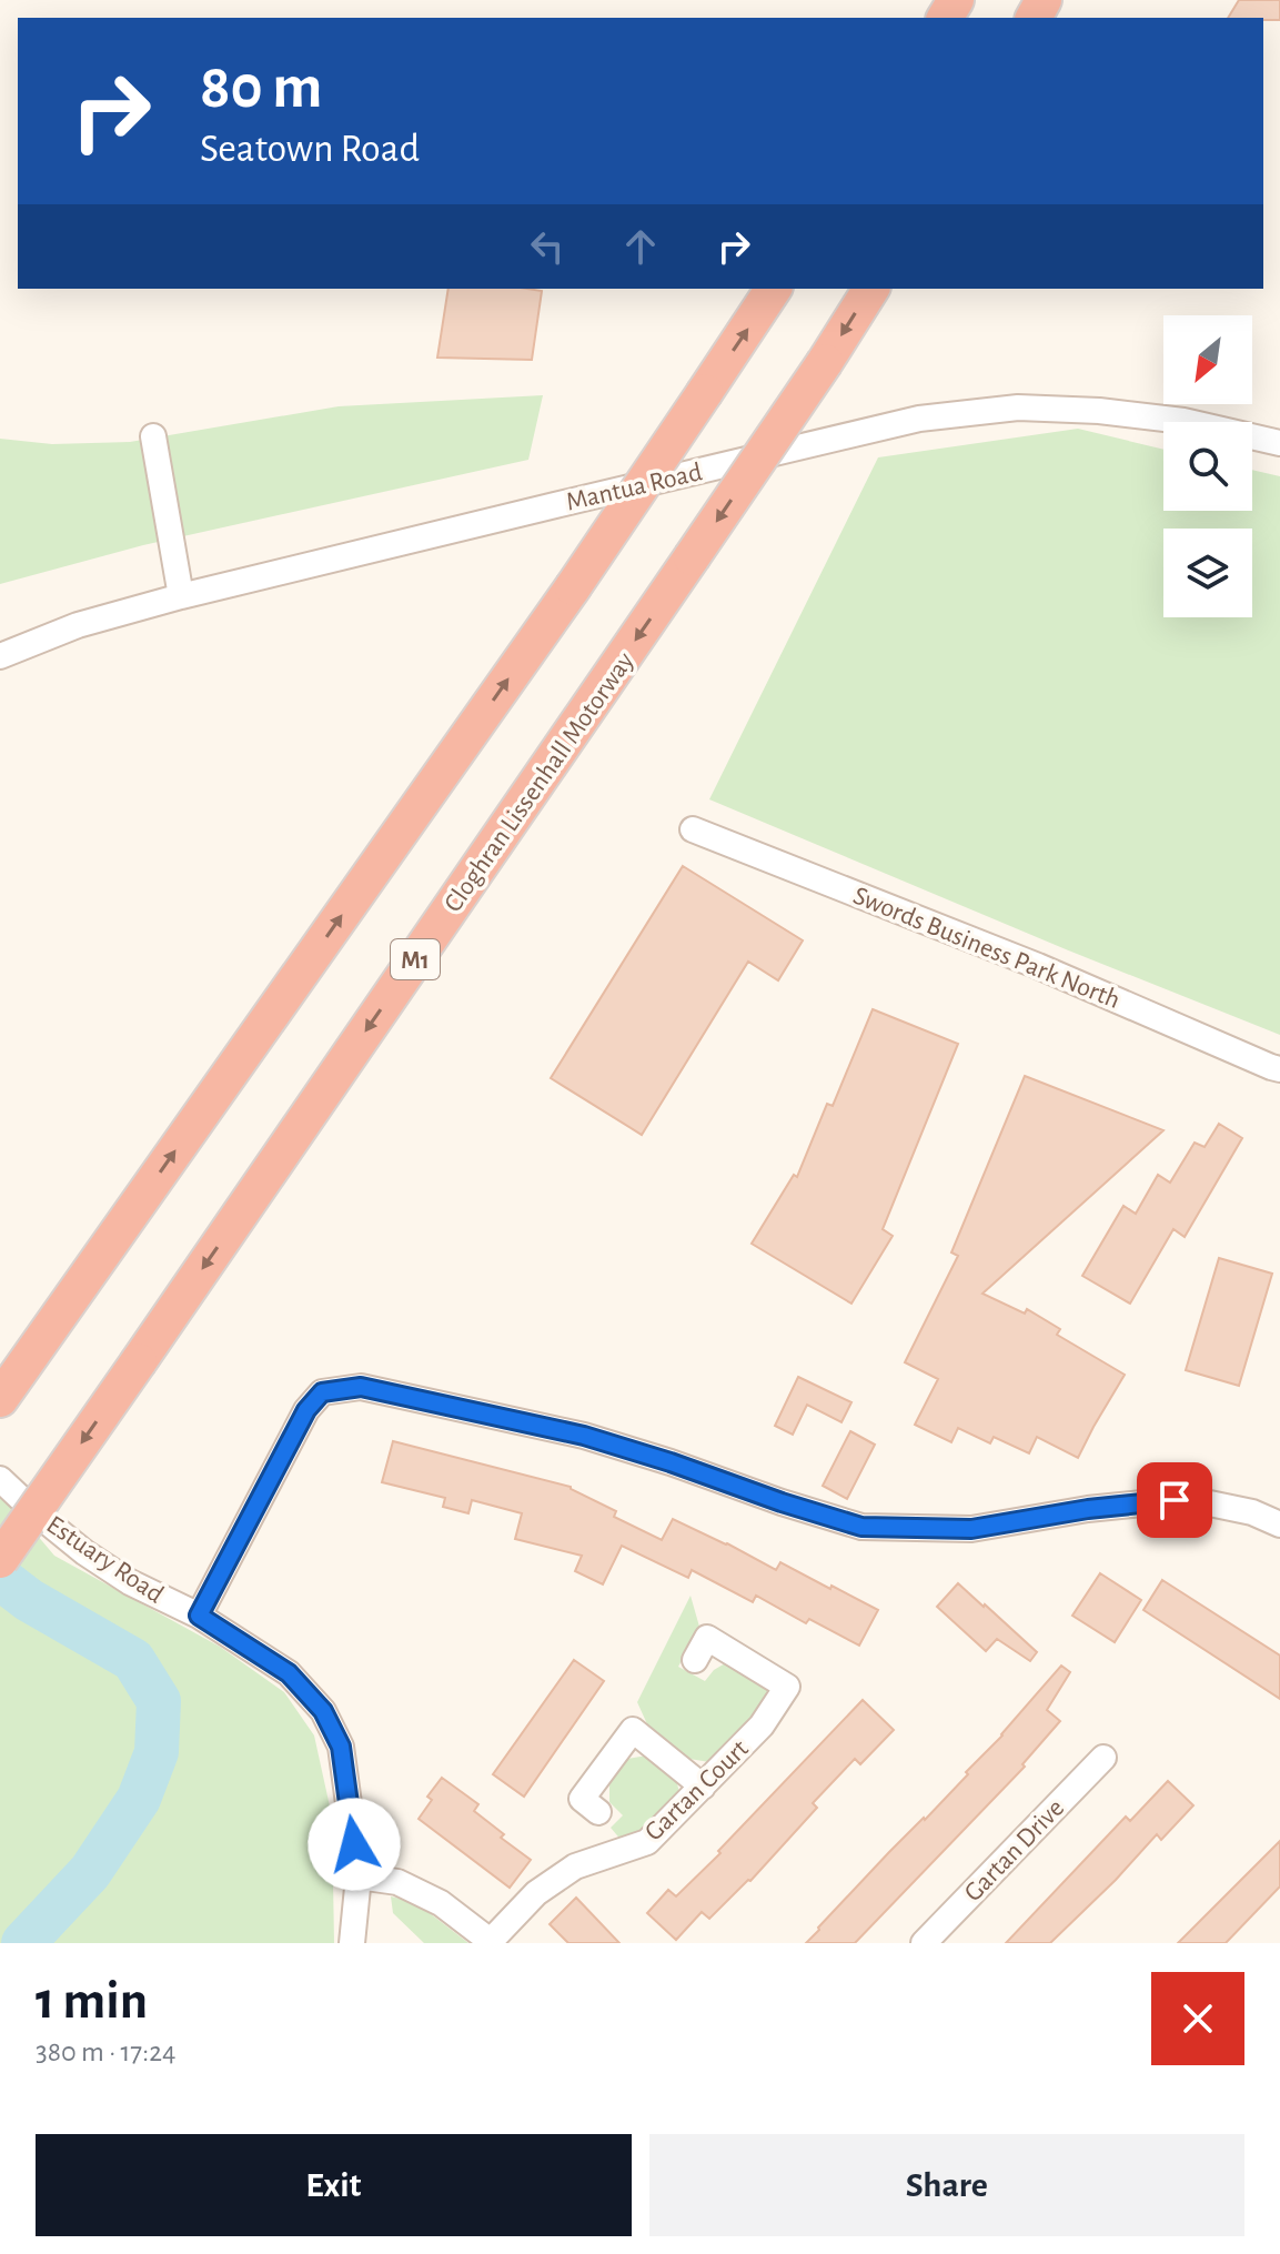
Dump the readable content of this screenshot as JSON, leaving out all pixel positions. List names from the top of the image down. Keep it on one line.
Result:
{"streets":{"highway":["Cloghran Lissenhall Motorway","M1"],"street":["Mantua Road","Swords Business Park North","Estuary Road","Gartan Court","Gartan Drive"]},"north":"bottom left","page":{"turn":["80 m","Seatown Road"],"heading":["1 min","380 m · 17:24"],"buttons":["Exit","Share"]}}
